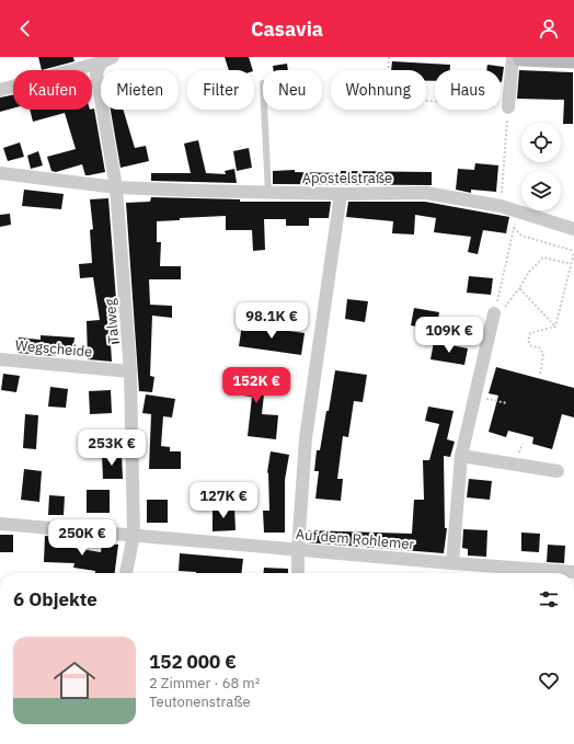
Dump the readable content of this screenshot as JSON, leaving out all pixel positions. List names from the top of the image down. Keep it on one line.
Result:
{"streets":{"street":["Apostelstraße","Talweg","Wegscheide","Auf dem Rohlemer"]},"crossings":[["Apostelstraße","Talweg"],["Talweg","Wegscheide"],["Talweg","Auf dem Rohlemer"]],"page":{"header":"Casavia","chip":["Kaufen","Mieten","Filter","Neu","Wohnung","Haus"],"price":["98.1K €","109K €","152K €","253K €","127K €","250K €"],"heading":"6 Objekte","list":[{"name":"152 000 €","note":"2 Zimmer · 68 m² · Teutonenstraße"}]}}
